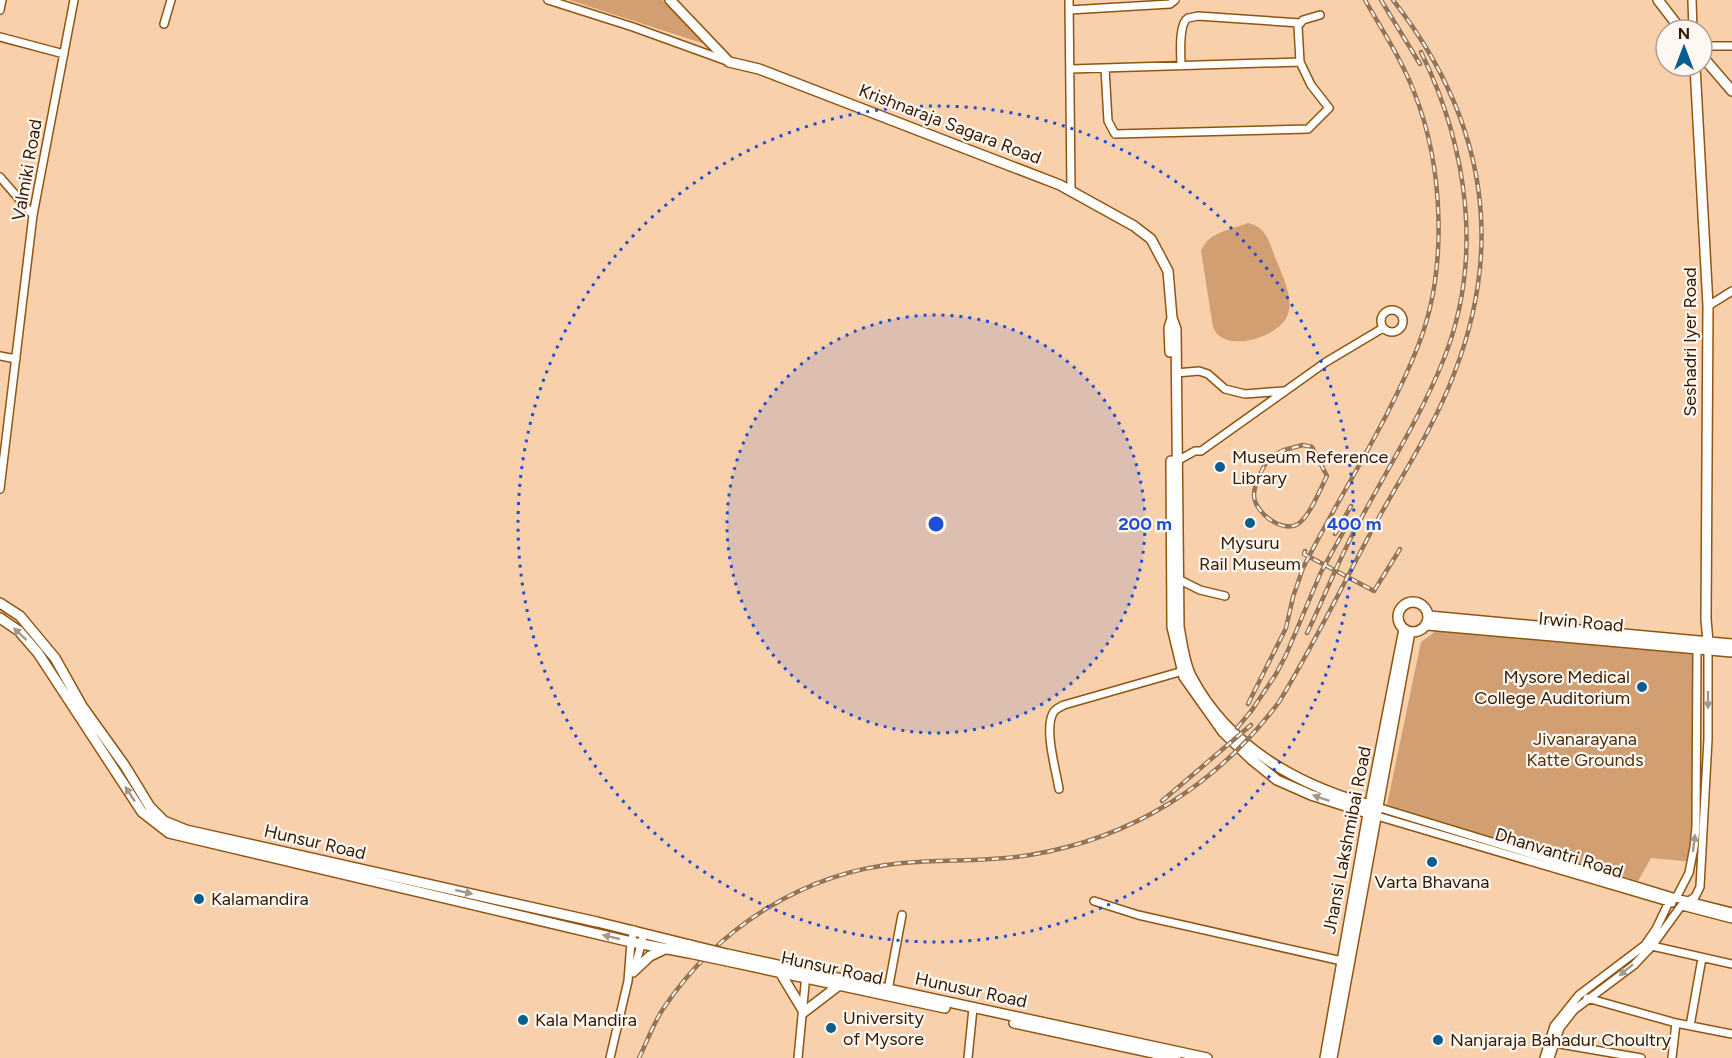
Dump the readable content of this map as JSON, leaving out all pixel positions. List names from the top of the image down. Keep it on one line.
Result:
{"streets":{"main road":["Krishnaraja Sagara Road","Seshadri Iyer Road","Irwin Road","Jhansi Lakshmibai Road","Hunsur Road","Hunusur Road"],"street":["Valmiki Road","Dhanvantri Road"]},"crossings":[["Krishnaraja Sagara Road","Jhansi Lakshmibai Road"],["Krishnaraja Sagara Road","Dhanvantri Road"],["Seshadri Iyer Road","Irwin Road"],["Seshadri Iyer Road","Dhanvantri Road"],["Irwin Road","Jhansi Lakshmibai Road"],["Jhansi Lakshmibai Road","Dhanvantri Road"],["Hunsur Road","Hunusur Road"]],"parks":["Jivanarayana Katte Grounds"],"places":["Museum Reference Library","Mysuru Rail Museum","Mysore Medical College Auditorium","Varta Bhavana","Kalamandira","Kala Mandira","University of Mysore","Nanjaraja Bahadur Choultry"],"north":"top","rings":["200 m","400 m"]}
